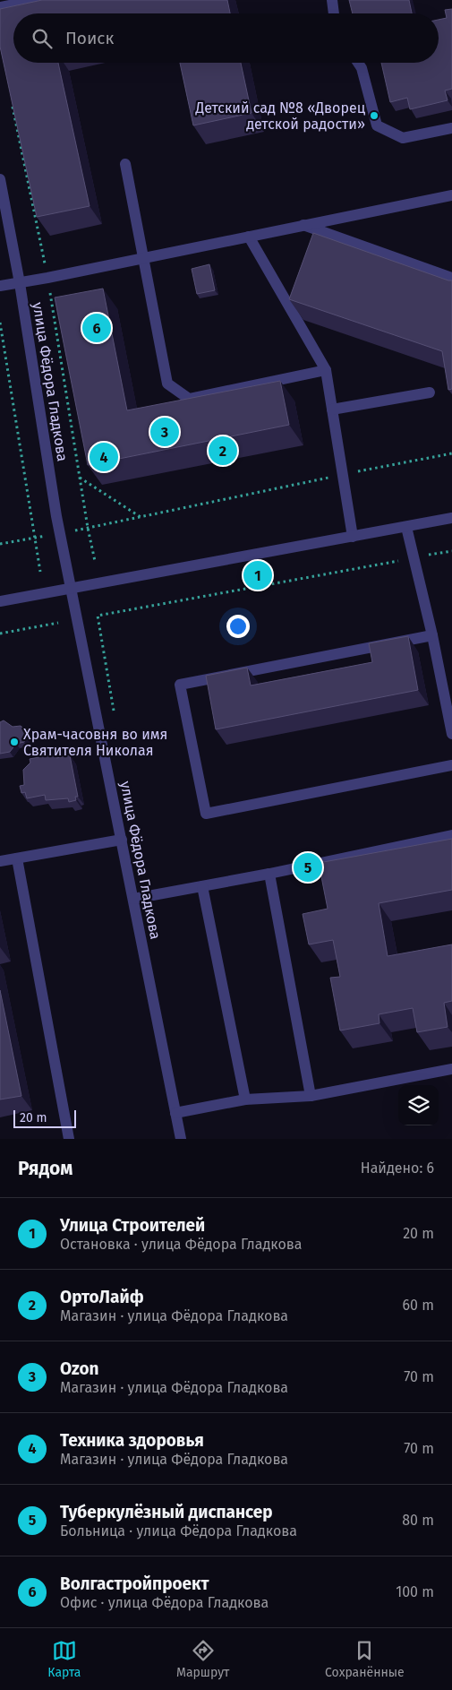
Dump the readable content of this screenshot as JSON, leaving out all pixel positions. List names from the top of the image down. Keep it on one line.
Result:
{"streets":{"street":["улица Фёдора Гладкова"]},"places":["Детский сад №8 «Дворец детской радости»","Храм-часовня во имя Святителя Николая"],"scale_bar":"20 m","page":{"search":"Поиск","pins":["6","3","2","4","1","5"],"scale":"20 m","heading":["Рядом","Найдено: 6"],"list":[{"mark":"1","name":"Улица Строителей","note":"Остановка · улица Фёдора Гладкова","value":"20 m"},{"mark":"2","name":"ОртоЛайф","note":"Магазин · улица Фёдора Гладкова","value":"60 m"},{"mark":"3","name":"Ozon","note":"Магазин · улица Фёдора Гладкова","value":"70 m"},{"mark":"4","name":"Техника здоровья","note":"Магазин · улица Фёдора Гладкова","value":"70 m"},{"mark":"5","name":"Туберкулёзный диспансер","note":"Больница · улица Фёдора Гладкова","value":"80 m"},{"mark":"6","name":"Волгастройпроект","note":"Офис · улица Фёдора Гладкова","value":"100 m"}],"nav":["Карта","Маршрут","Сохранённые"]}}
